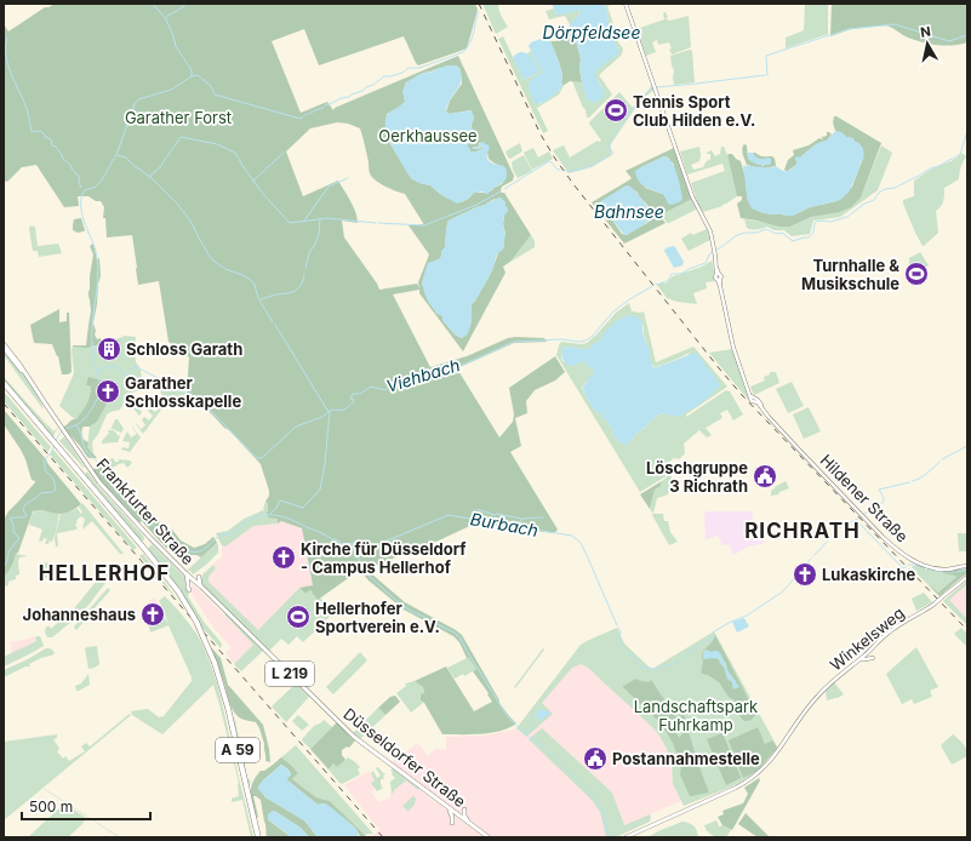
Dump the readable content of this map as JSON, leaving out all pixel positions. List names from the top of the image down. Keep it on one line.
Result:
{"streets":{"highway":["A 59"],"main road":["Hildener Straße","Frankfurter Straße","Winkelsweg","L 219","Düsseldorfer Straße"]},"crossings":[["Frankfurter Straße","Düsseldorfer Straße"]],"districts":["RICHRATH","HELLERHOF"],"water":["Dörpfeldsee","Bahnsee","Viehbach","Burbach"],"parks":["Garather Forst","Oerkhaussee","Landschaftspark Fuhrkamp"],"places":{"sports":["Tennis Sport Club Hilden e.V.","Turnhalle & Musikschule","Hellerhofer Sportverein e.V."],"building":["Schloss Garath"],"church":["Garather Schlosskapelle","Kirche für Düsseldorf - Campus Hellerhof","Lukaskirche","Johanneshaus"],"public building":["Löschgruppe 3 Richrath","Postannahmestelle"]},"scale_bar":"500 m","north":"top"}
